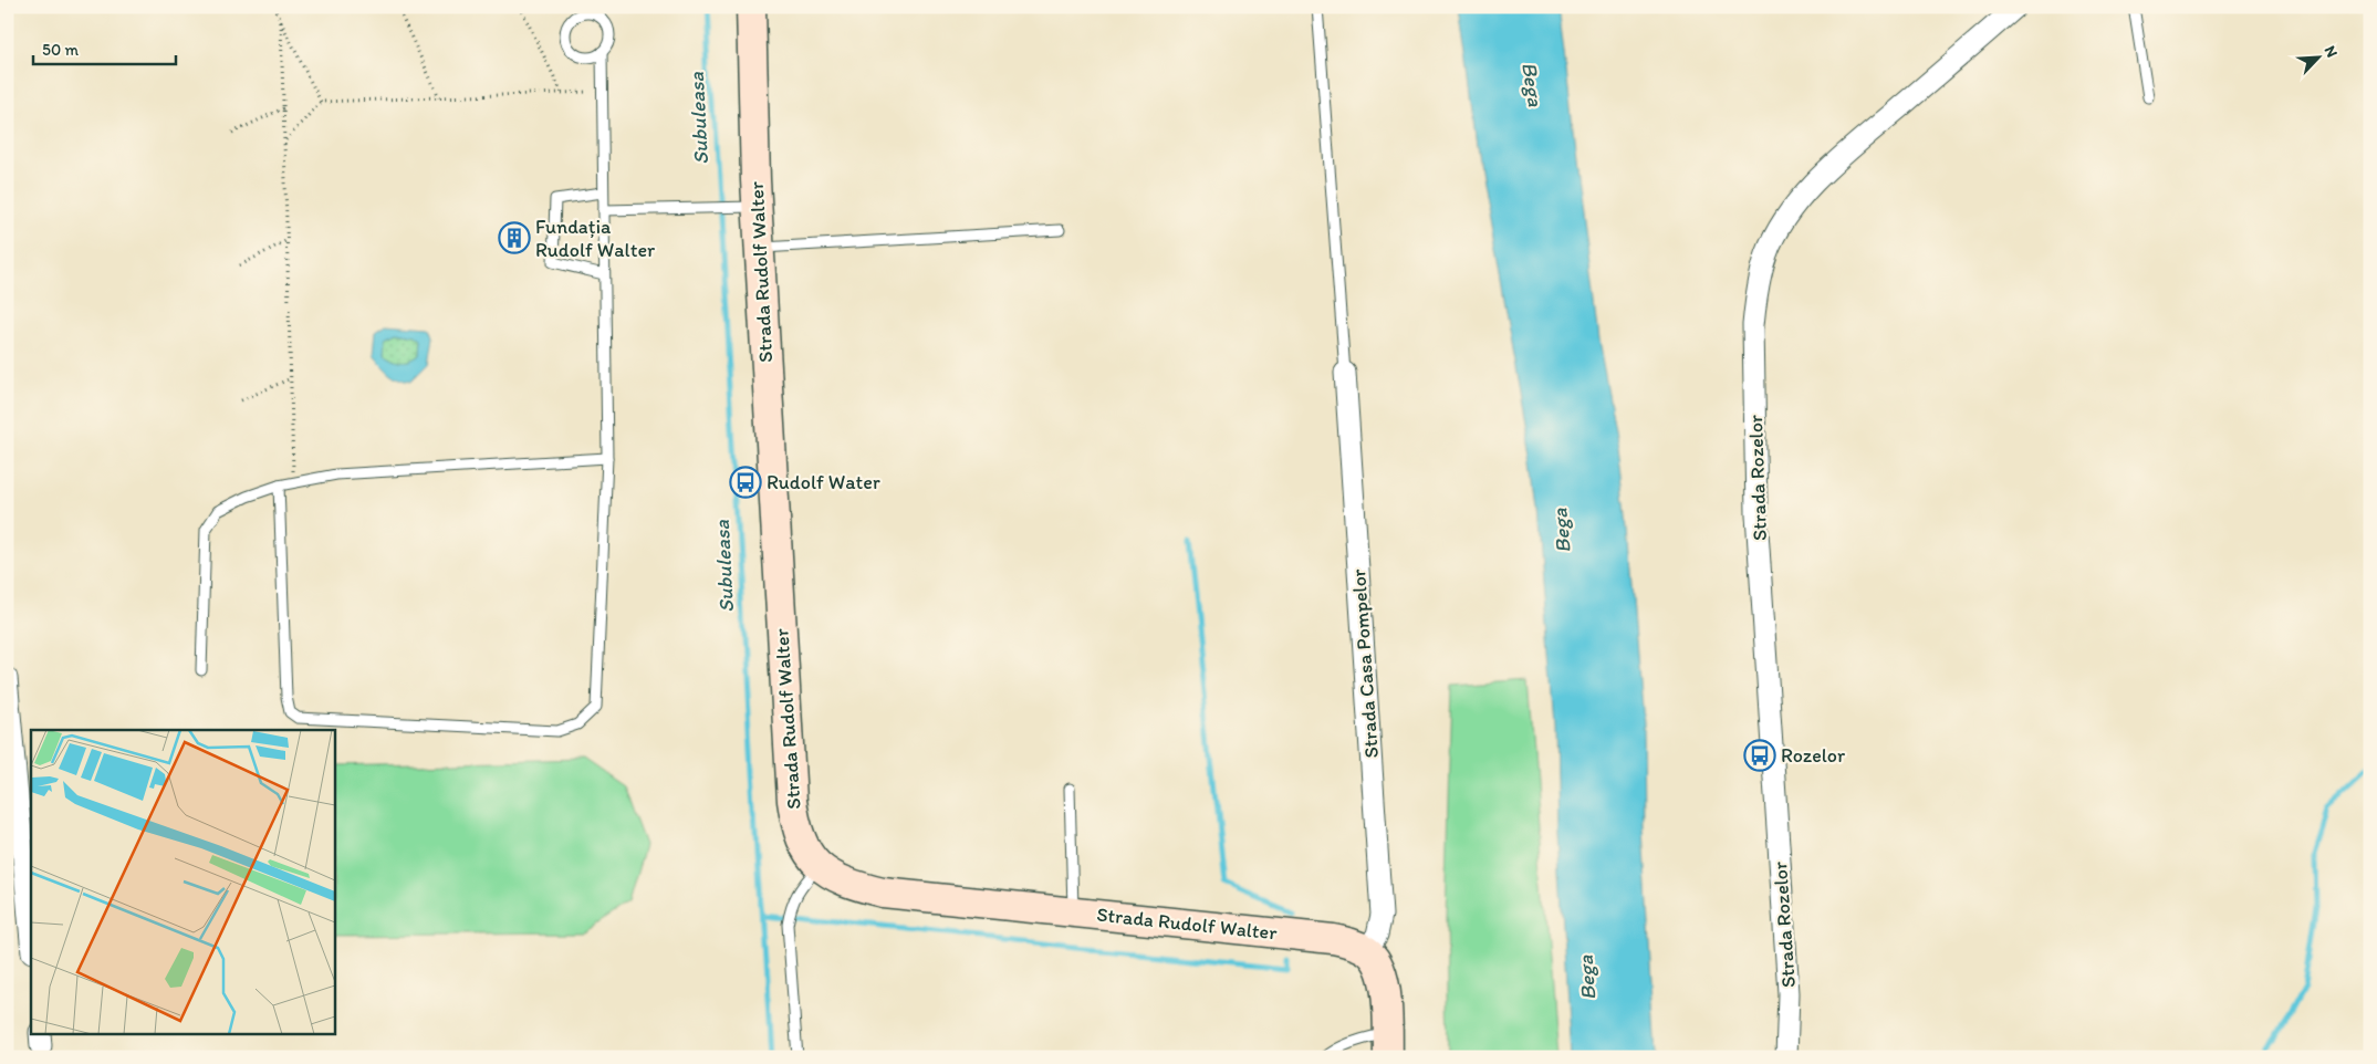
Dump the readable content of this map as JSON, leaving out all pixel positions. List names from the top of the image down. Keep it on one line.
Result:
{"streets":{"street":["Strada Rudolf Walter","Strada Rozelor","Strada Casa Pompelor"]},"crossings":[["Strada Rudolf Walter","Strada Casa Pompelor"]],"water":["Bega","Subuleasa"],"places":{"building":["Fundația Rudolf Walter"],"bus stop":["Rudolf Water","Rozelor"]},"scale_bar":"50 m","north":"top right"}
